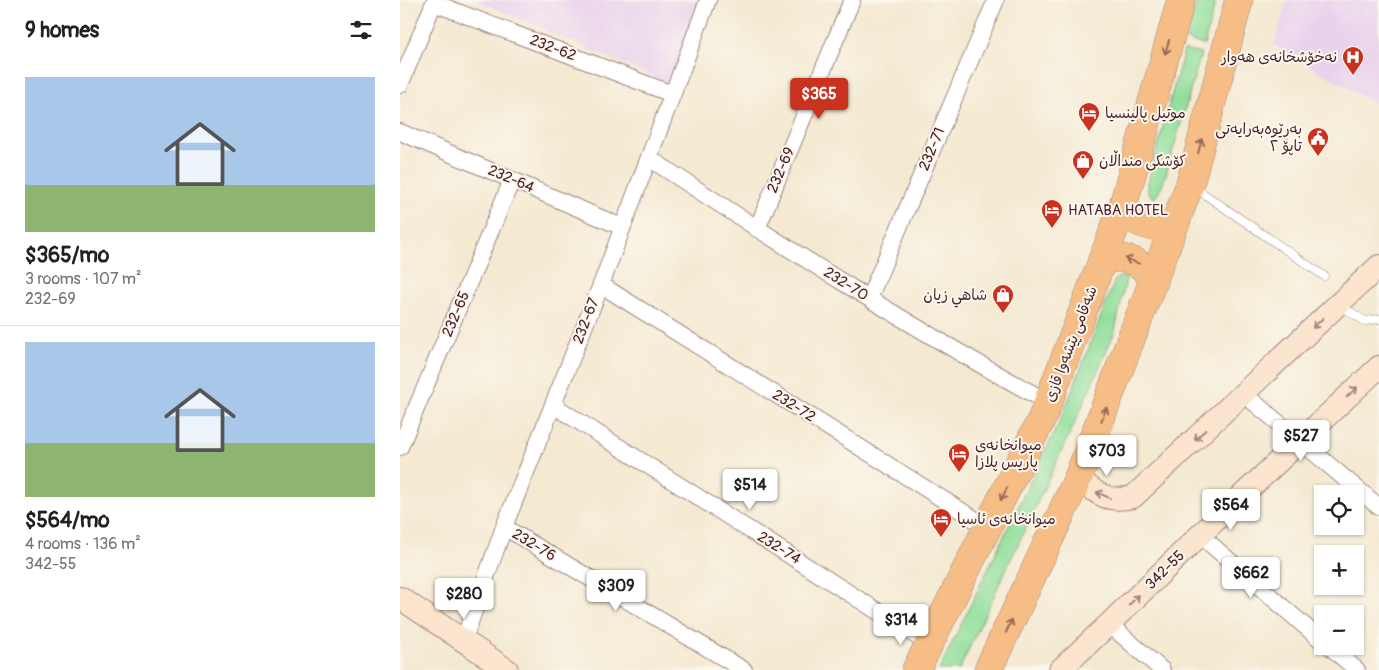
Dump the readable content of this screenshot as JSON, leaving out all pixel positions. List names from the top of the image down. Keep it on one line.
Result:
{"streets":{"highway":["شەقامی پێشەوا قازی"],"street":["232-62","232-71","232-69","232-64","232-70","232-65","232-67","232-72","232-76","232-74","342-55"]},"crossings":[["232-62","232-67"],["232-71","232-70"],["232-69","232-70"],["232-64","232-65"],["232-64","232-67"],["232-70","232-67"],["232-70","شەقامی پێشەوا قازی"],["232-67","232-72"],["232-67","232-76"],["232-67","232-74"],["شەقامی پێشەوا قازی","232-72"],["شەقامی پێشەوا قازی","232-74"]],"places":{"hospital":["نەخۆشخانەی هەوار"],"hotel":["موتيل پالينسيا","HATABA HOTEL","میوانخانەی پاریس پلازا","میوانخانەی ئاسیا"],"public building":["بەڕێوەبەرایەتی تاپۆ ٢"],"shop":["کۆشکی منداڵان","شاهي زيان"]},"page":{"heading":"9 homes","list":[{"name":"$365/mo","note":"3 rooms · 107 m² · 232-69"},{"name":"$564/mo","note":"4 rooms · 136 m² · 342-55"}],"price":["$365","$527","$703","$514","$564","$662","$309","$280","$314"],"map_buttons":["+","−"]}}
